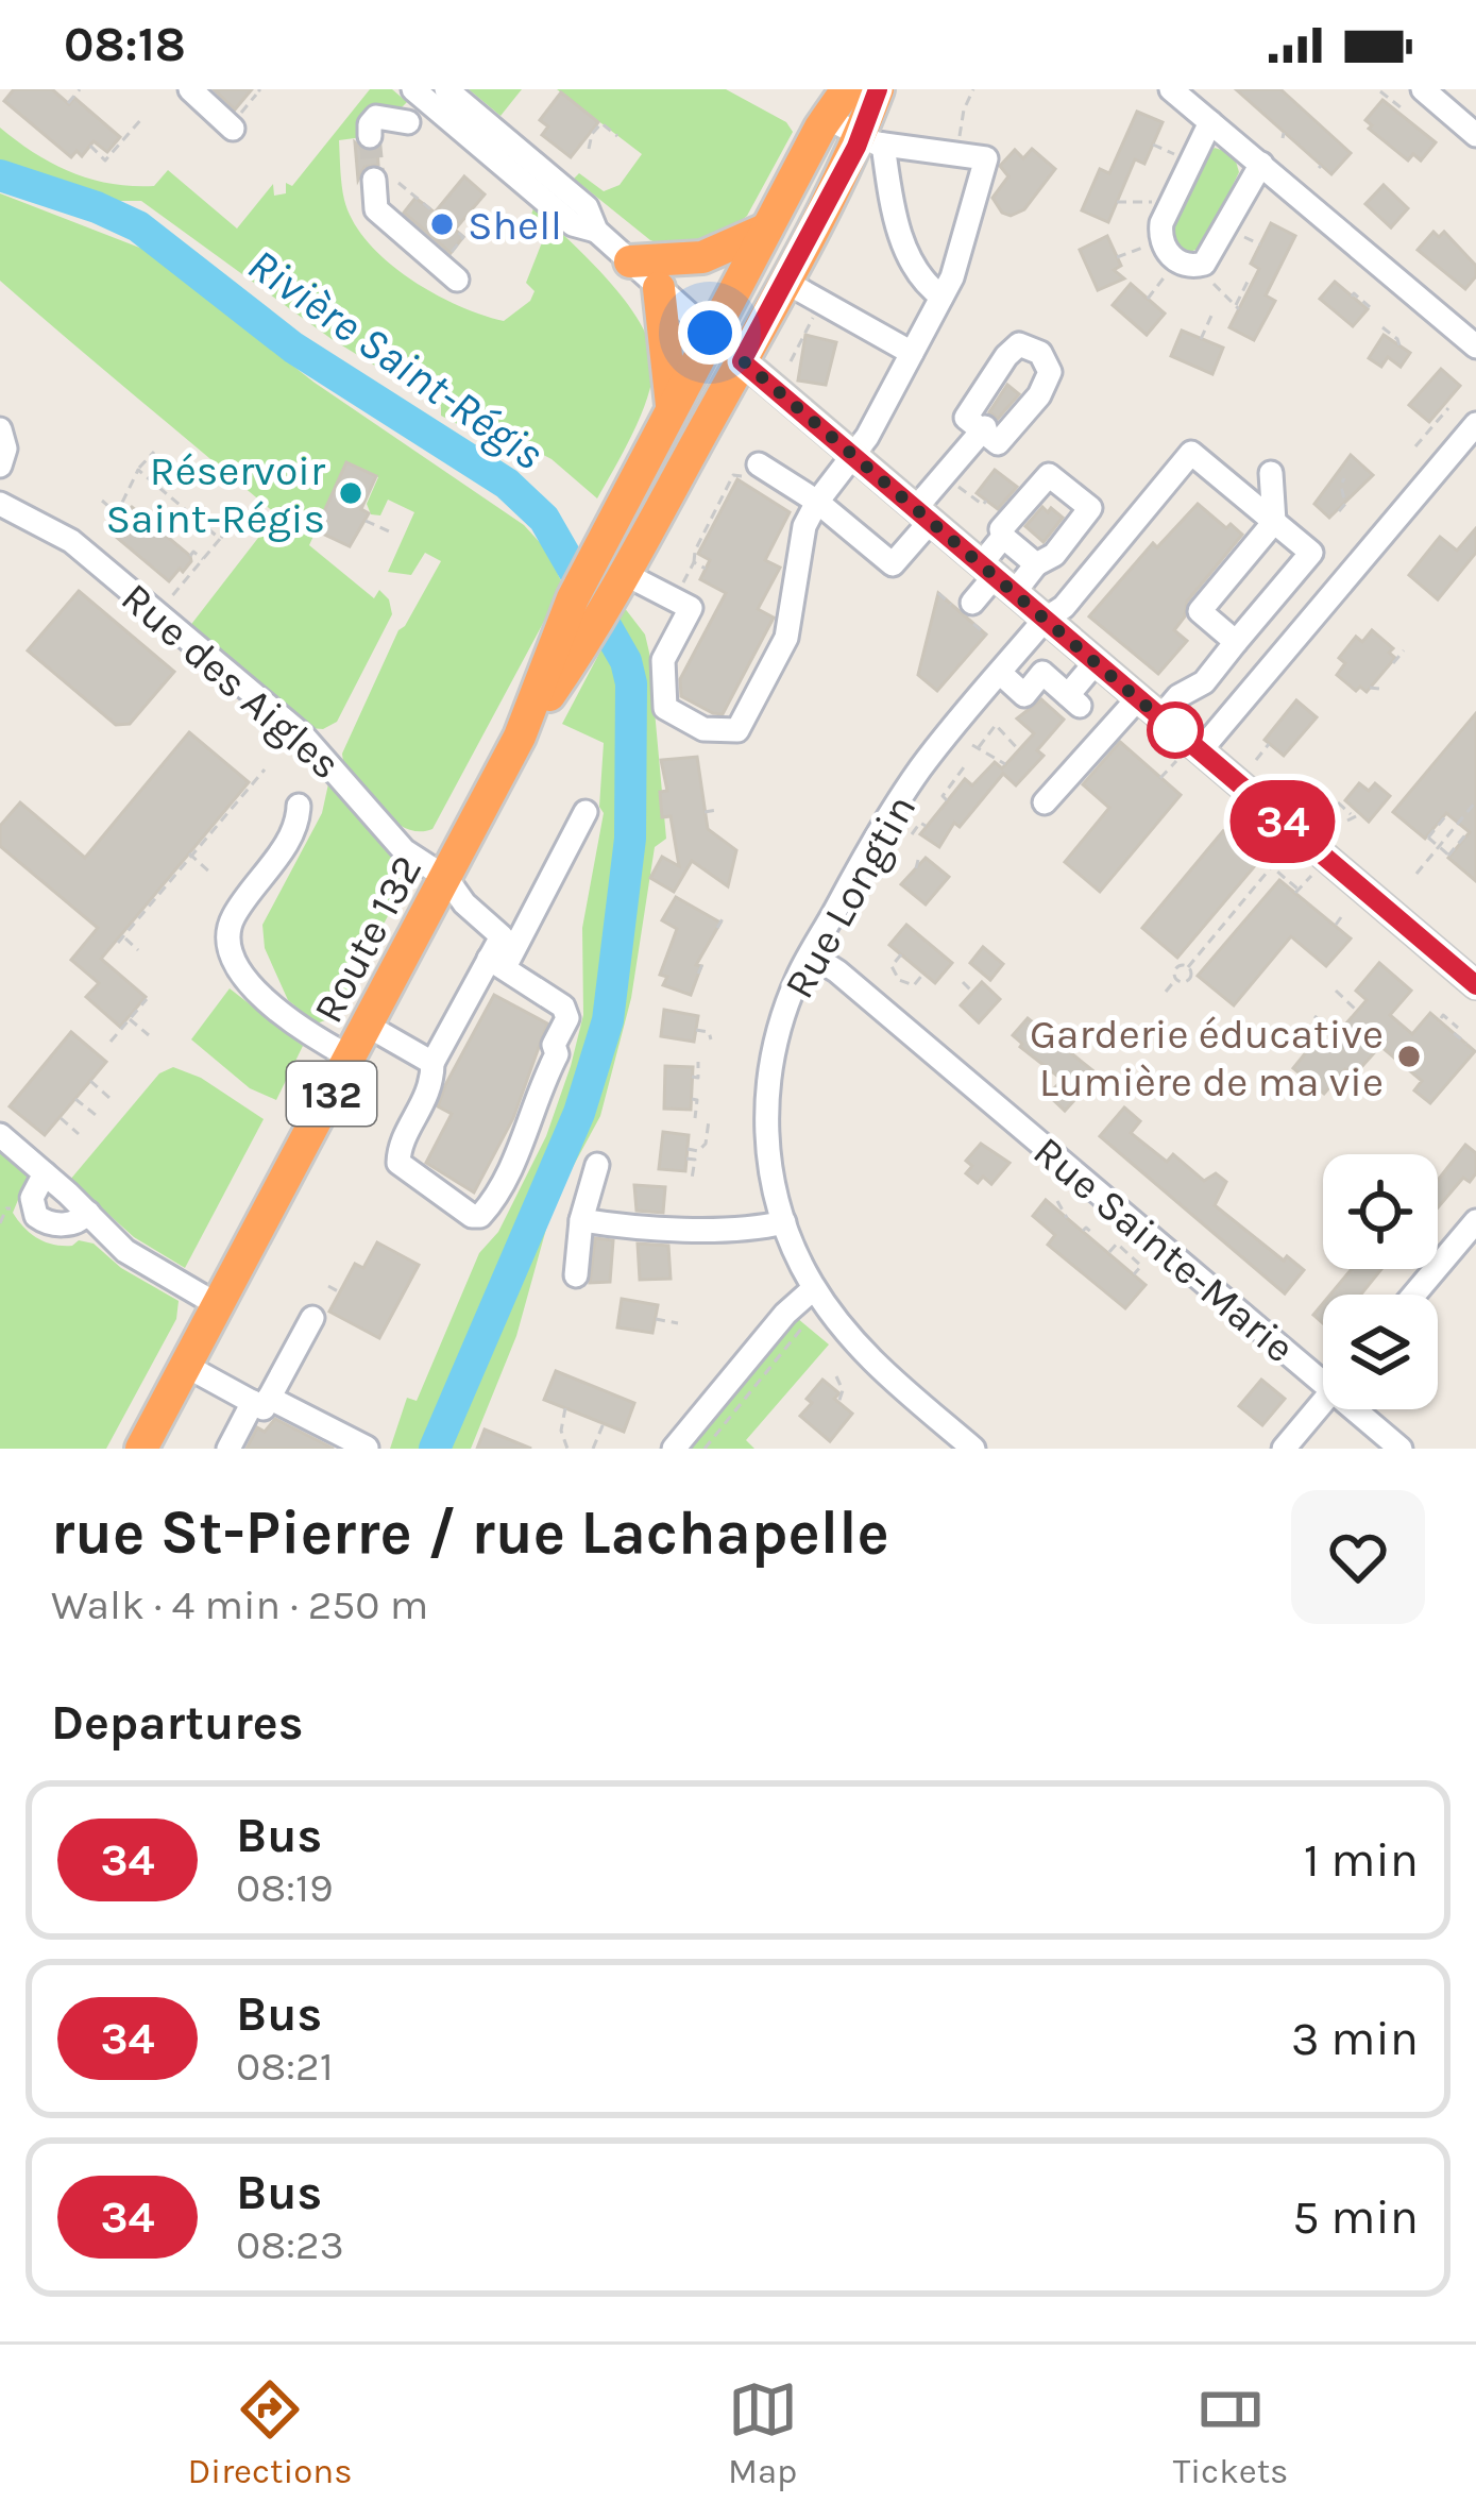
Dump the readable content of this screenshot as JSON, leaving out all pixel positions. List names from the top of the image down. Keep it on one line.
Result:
{"streets":{"highway":["Route 132","132"],"street":["Rue des Aigles","Rue Longtin","Rue Sainte-Marie"]},"crossings":[["Rue des Aigles","Route 132"],["Rue Longtin","Rue Sainte-Marie"]],"water":["Rivière Saint-Régis"],"places":["Shell","Réservoir Saint-Régis","Garderie éducative Lumière de ma vie"],"lines":["bus line 34"],"page":{"status":"08:18","on_map":"34","heading":[["rue St-Pierre / rue Lachapelle","Walk · 4 min · 250 m"],"Departures"],"list":[{"mark":"34","name":"Bus","note":"08:19","value":"1 min"},{"mark":"34","name":"Bus","note":"08:21","value":"3 min"},{"mark":"34","name":"Bus","note":"08:23","value":"5 min"}],"tabs":["Directions","Map","Tickets"]}}
